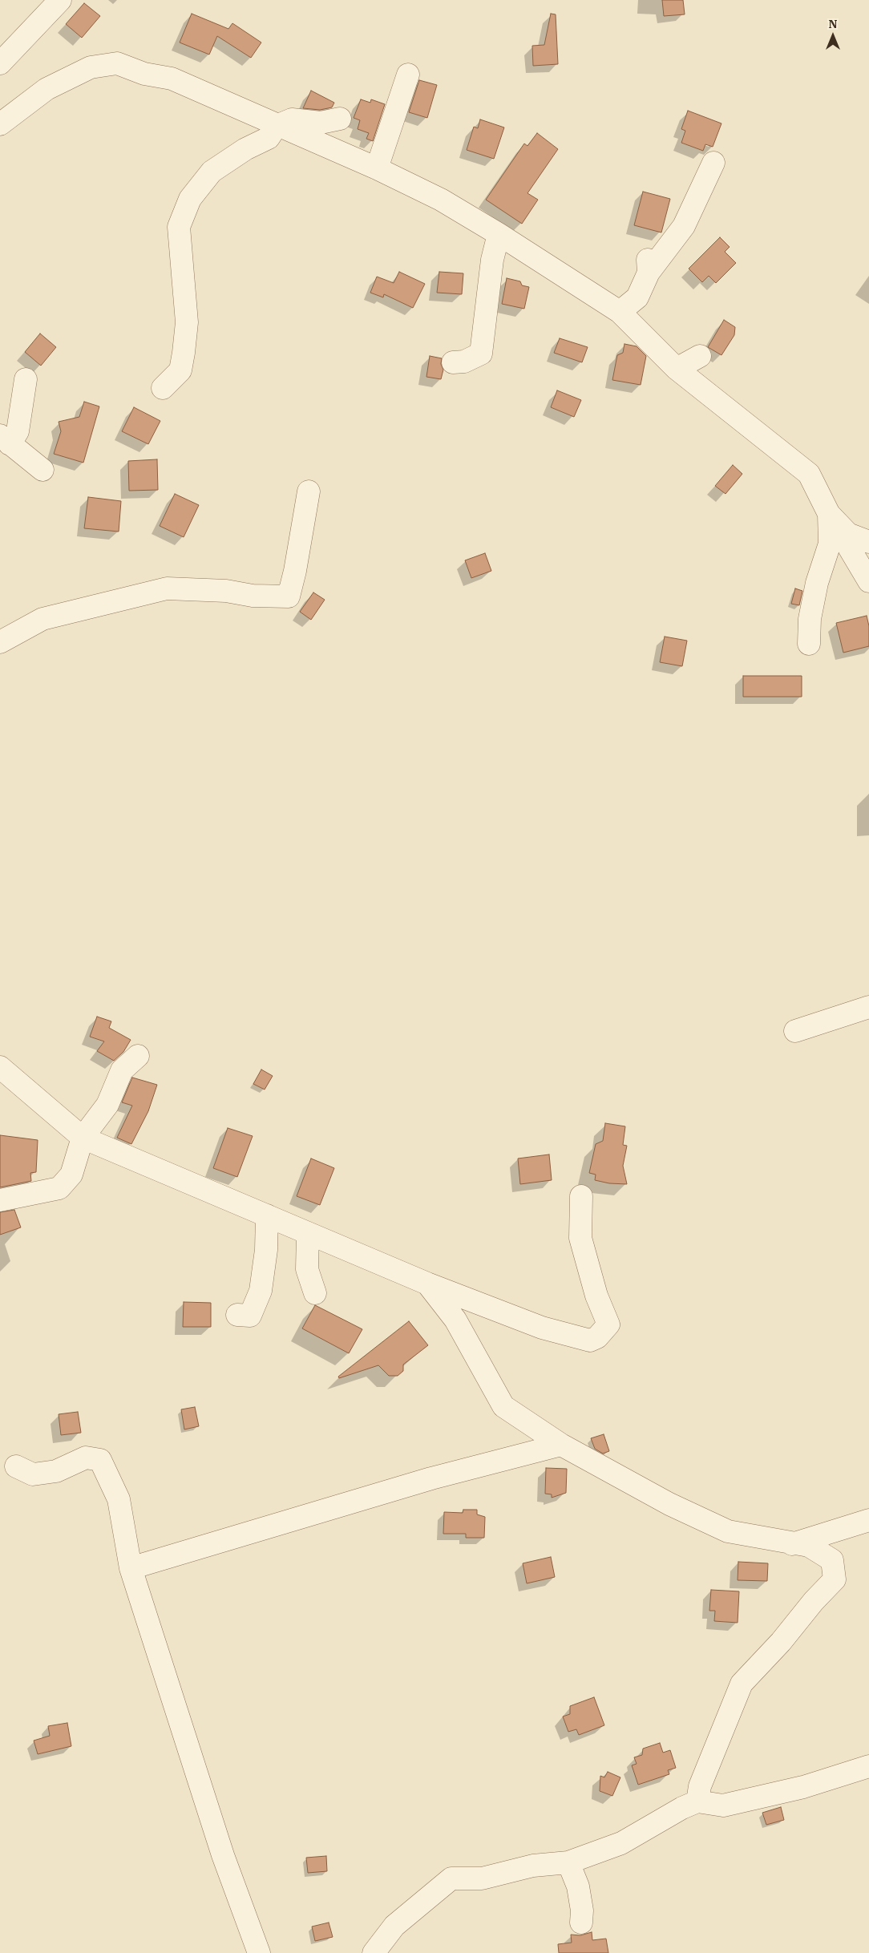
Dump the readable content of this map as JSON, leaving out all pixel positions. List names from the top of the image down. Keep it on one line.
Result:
{"north":"top"}
